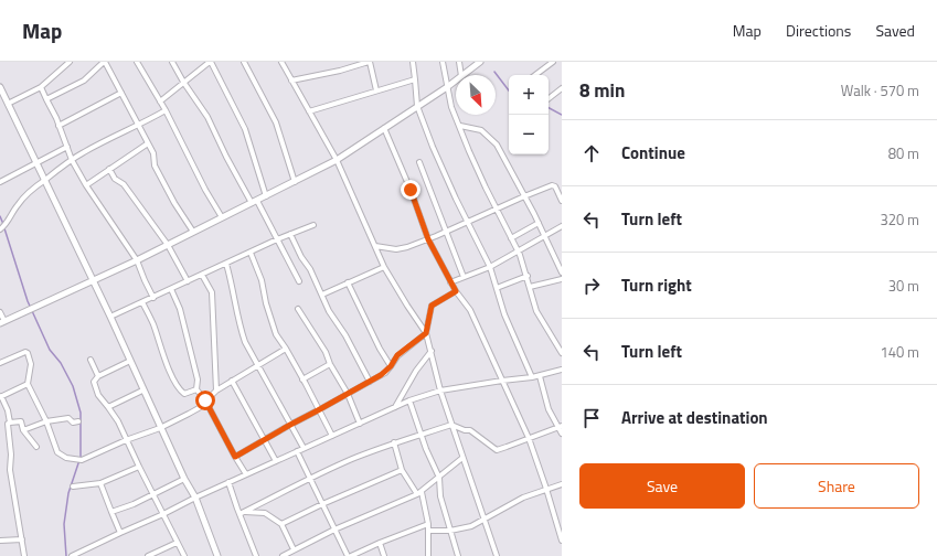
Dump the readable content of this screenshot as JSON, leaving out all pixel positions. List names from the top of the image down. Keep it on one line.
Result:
{"north":"bottom right","page":{"header":"Map","nav":["Map","Directions","Saved"],"heading":["8 min","Walk · 570 m"],"map_buttons":["+","−"],"list":[["Continue","80 m"],["Turn left","320 m"],["Turn right","30 m"],["Turn left","140 m"],"Arrive at destination"],"buttons":["Save","Share"]}}
